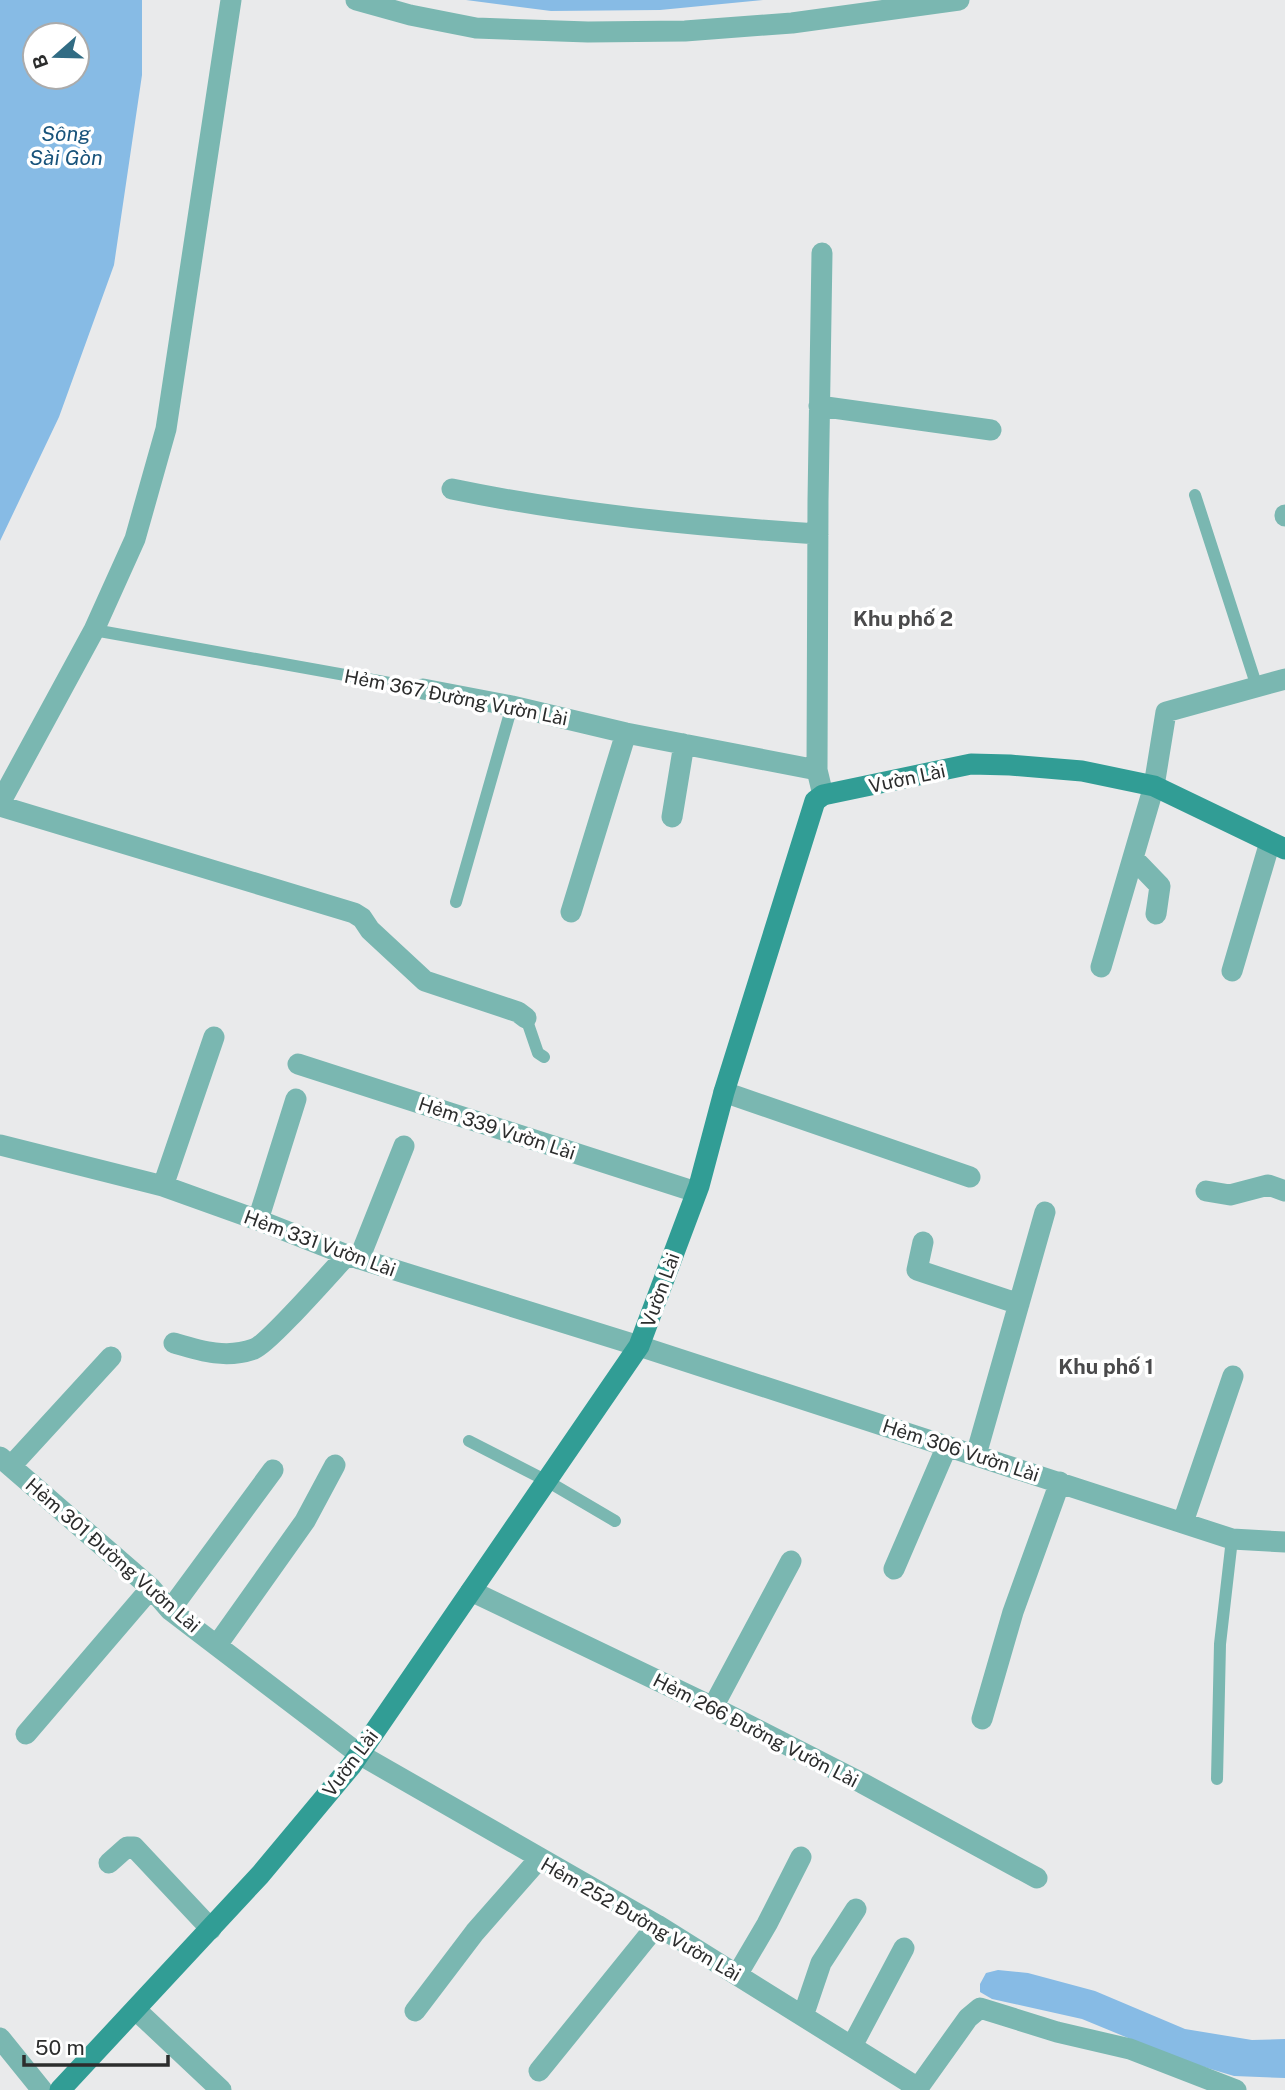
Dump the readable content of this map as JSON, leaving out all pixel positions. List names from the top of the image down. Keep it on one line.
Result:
{"streets":{"main road":["Vườn Lài"],"street":["Hẻm 367 Đường Vườn Lài","Hẻm 339 Vườn Lài","Hẻm 331 Vườn Lài","Hẻm 306 Vườn Lài","Hẻm 301 Đường Vườn Lài","Hẻm 266 Đường Vườn Lài","Hẻm 252 Đường Vườn Lài"]},"crossings":[["Vườn Lài","Hẻm 339 Vườn Lài"],["Vườn Lài","Hẻm 331 Vườn Lài"],["Vườn Lài","Hẻm 306 Vườn Lài"],["Vườn Lài","Hẻm 301 Đường Vườn Lài"],["Vườn Lài","Hẻm 266 Đường Vườn Lài"],["Vườn Lài","Hẻm 252 Đường Vườn Lài"],["Hẻm 331 Vườn Lài","Hẻm 306 Vườn Lài"],["Hẻm 301 Đường Vườn Lài","Hẻm 252 Đường Vườn Lài"]],"districts":["Khu phố 2","Khu phố 1"],"water":["Sông Sài Gòn"],"scale_bar":"50 m","north":"left"}
